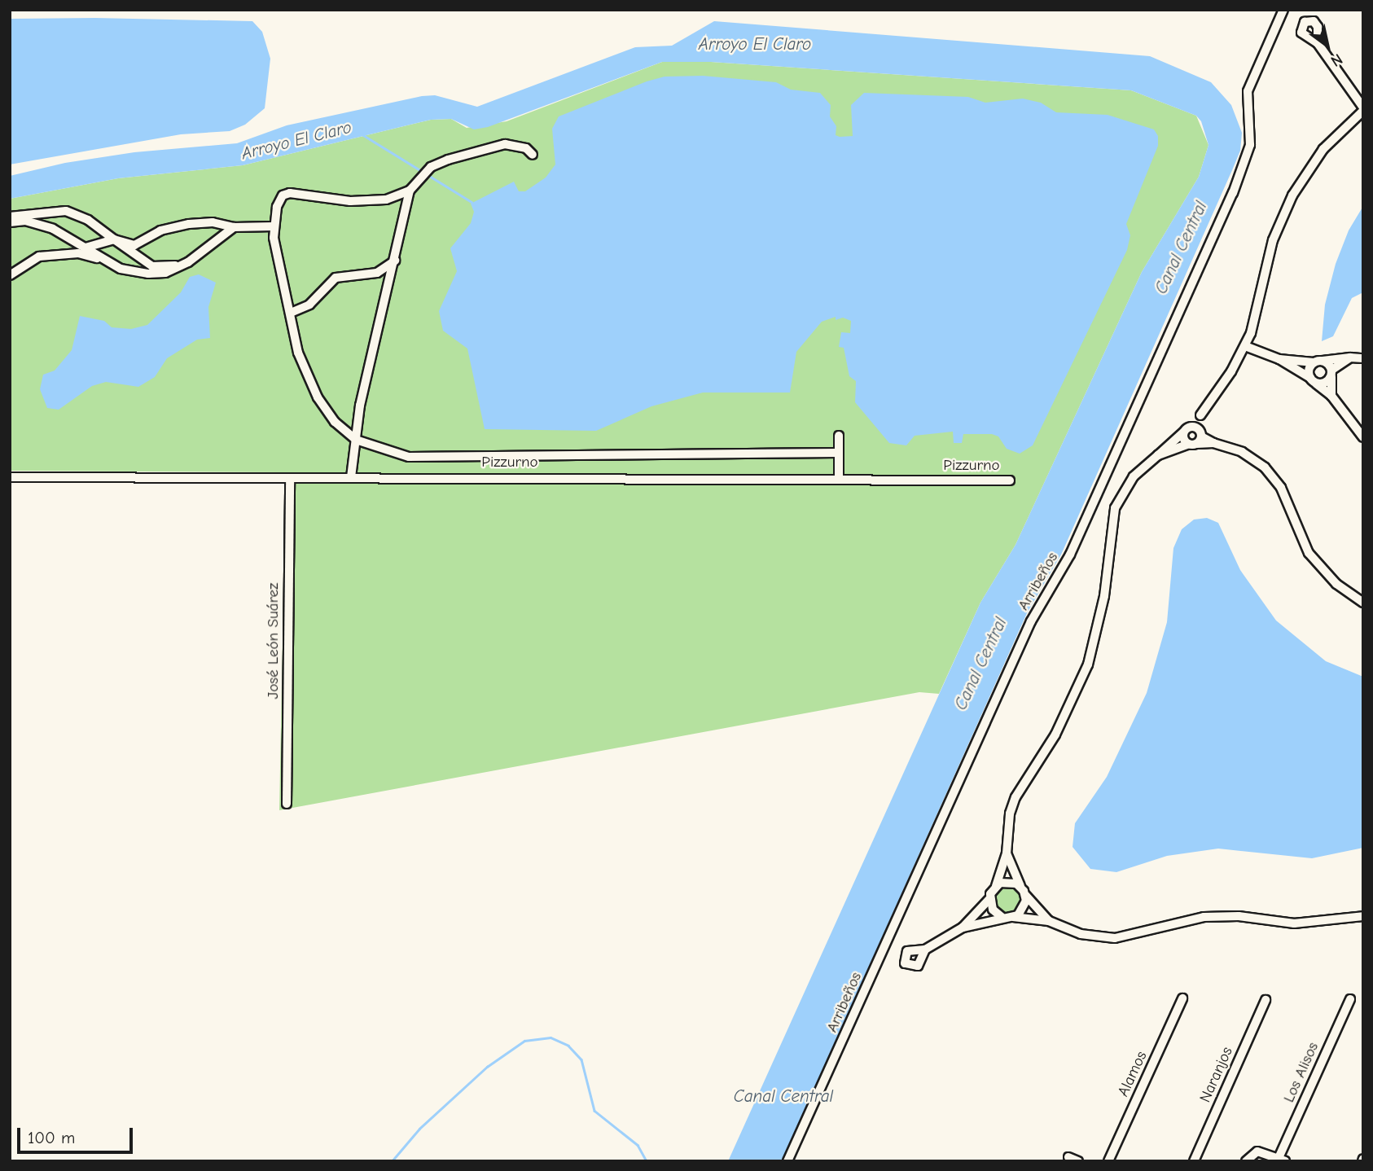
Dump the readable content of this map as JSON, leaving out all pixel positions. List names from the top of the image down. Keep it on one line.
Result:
{"streets":{"street":["Pizzurno","Arribeños","José León Suárez","Los Alisos","Alamos","Naranjos"]},"crossings":[["Pizzurno","José León Suárez"]],"water":["Arroyo El Claro","Canal Central"],"scale_bar":"100 m","north":"bottom right"}
